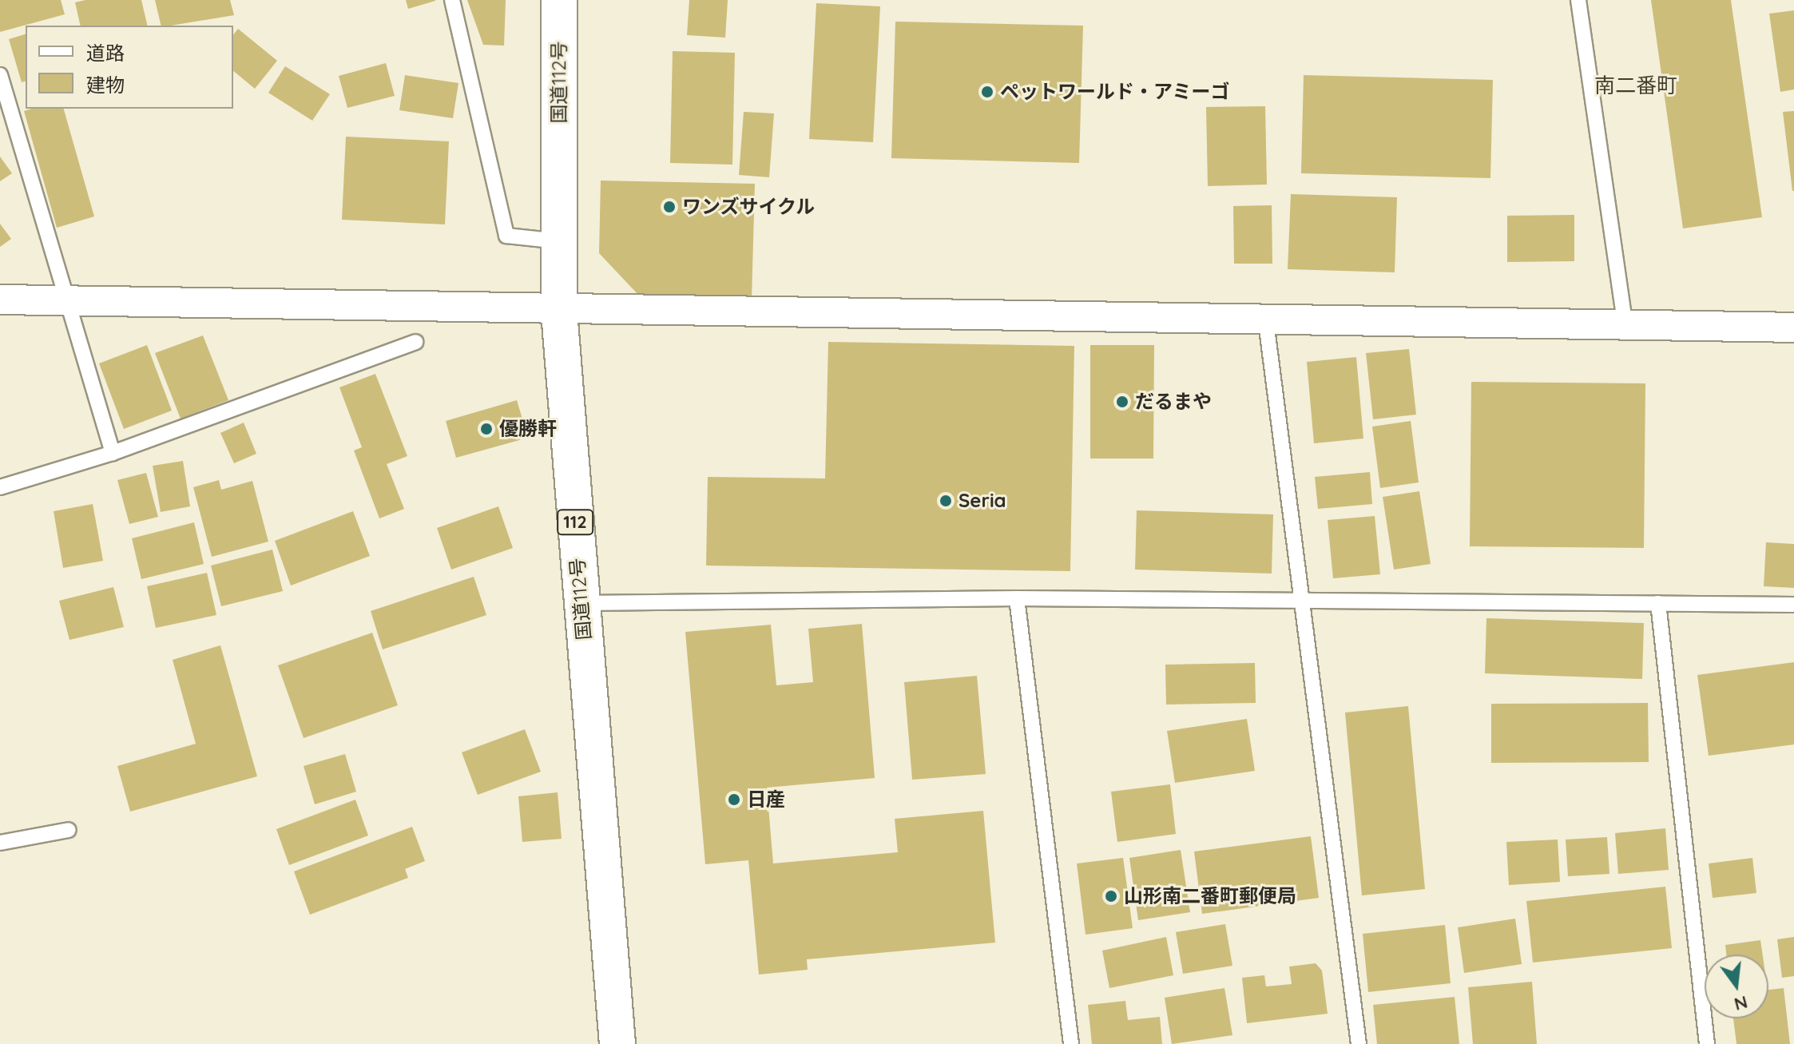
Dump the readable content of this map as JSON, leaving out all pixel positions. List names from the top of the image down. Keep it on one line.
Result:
{"streets":{"highway":["国道112号","112"]},"districts":["南二番町"],"places":["ペットワールド・アミーゴ","ワンズサイクル","だるまや","優勝軒","Seria","日産","山形南二番町郵便局"],"legend":["道路","建物"],"north":"bottom"}
